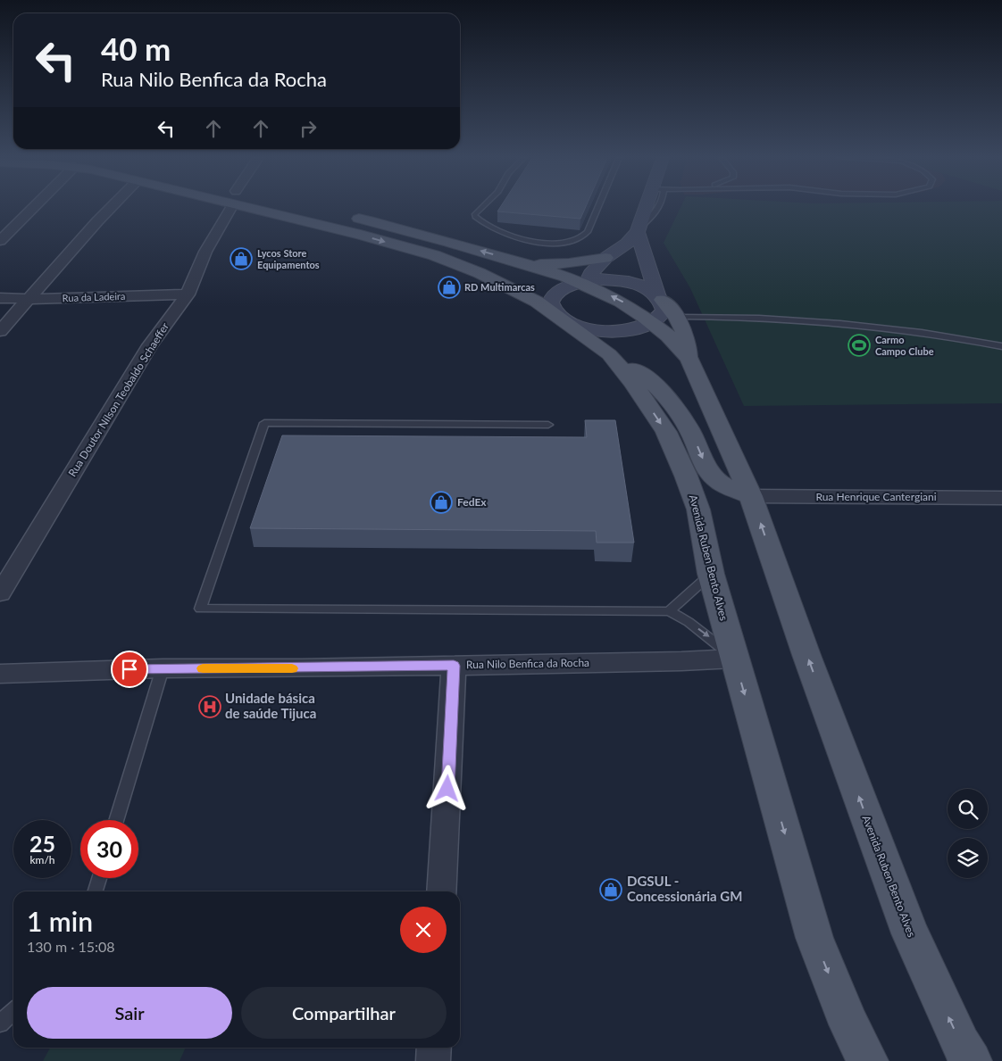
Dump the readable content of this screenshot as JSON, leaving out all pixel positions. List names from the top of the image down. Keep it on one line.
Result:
{"streets":{"main road":["Avenida Ruben Bento Alves"],"street":["Rua da Ladeira","Rua Doutor Nílson Teobaldo Schaeffer","Rua Henrique Cantergiani","Rua Nilo Benfica da Rocha"]},"crossings":[["Rua da Ladeira","Rua Doutor Nílson Teobaldo Schaeffer"],["Rua Henrique Cantergiani","Avenida Ruben Bento Alves"],["Avenida Ruben Bento Alves","Rua Nilo Benfica da Rocha"]],"places":{"shop":["Lycos Store Equipamentos","RD Multimarcas","FedEx","DGSUL - Concessionária GM"],"sports":["Carmo Campo Clube"],"hospital":["Unidade básica de saúde Tijuca"]},"page":{"turn":["40 m","Rua Nilo Benfica da Rocha"],"speed":"25 km/h","limit":"30","heading":["1 min","130 m · 15:08"],"buttons":["Sair","Compartilhar"]}}
